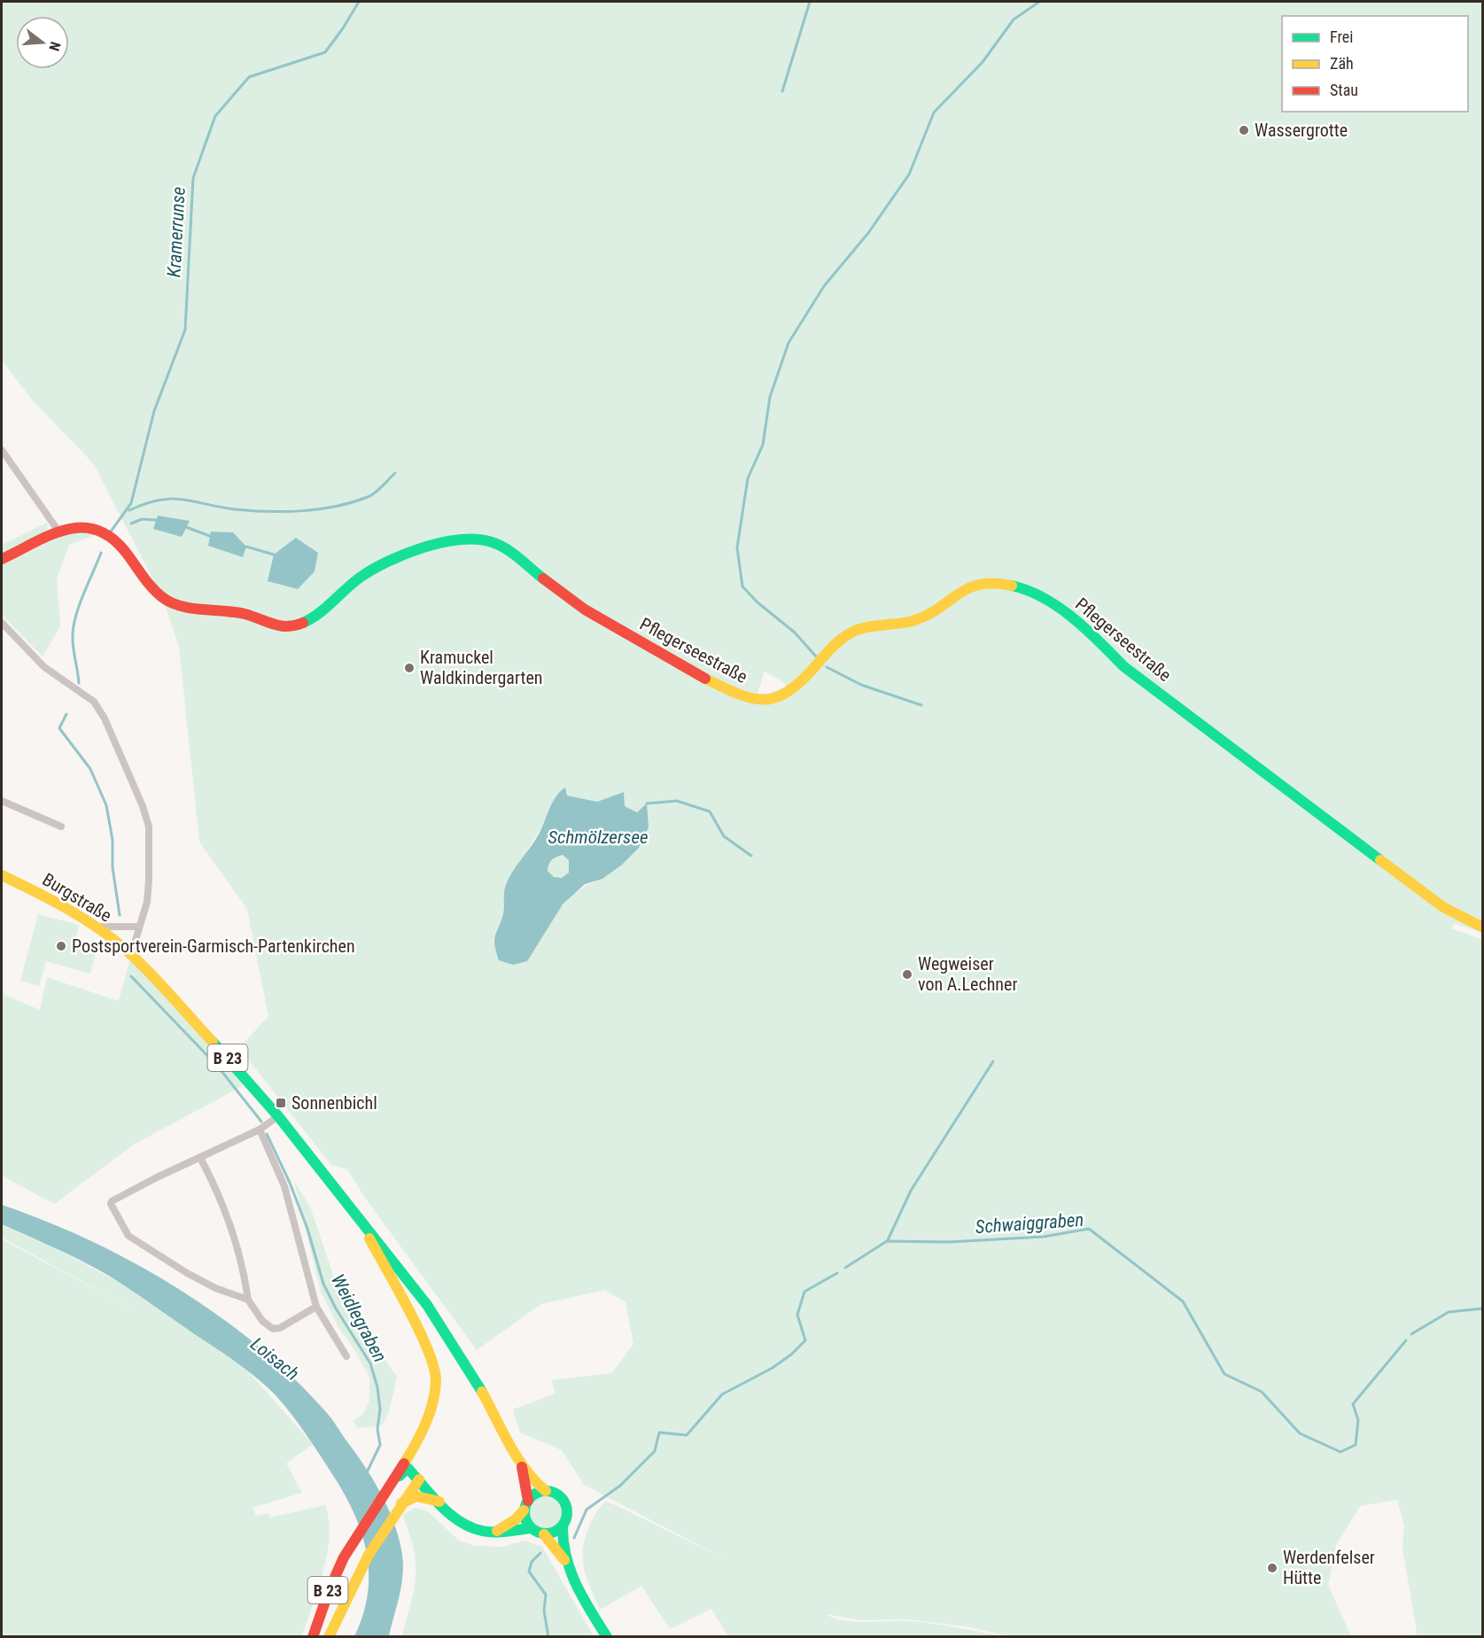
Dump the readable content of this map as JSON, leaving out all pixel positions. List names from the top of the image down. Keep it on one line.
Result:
{"streets":{"main road":["Pflegerseestraße","Burgstraße","B 23"]},"crossings":[["Burgstraße","B 23"]],"water":["Kramerrunse","Schmölzersee","Schwaiggraben","Weidlegraben","Loisach"],"places":{"other":["Wassergrotte","Kramuckel Waldkindergarten","Postsportverein-Garmisch-Partenkirchen","Wegweiser von A.Lechner","Werdenfelser Hütte"],"transit":["Sonnenbichl"]},"legend":["Frei","Zäh","Stau"],"north":"right"}
